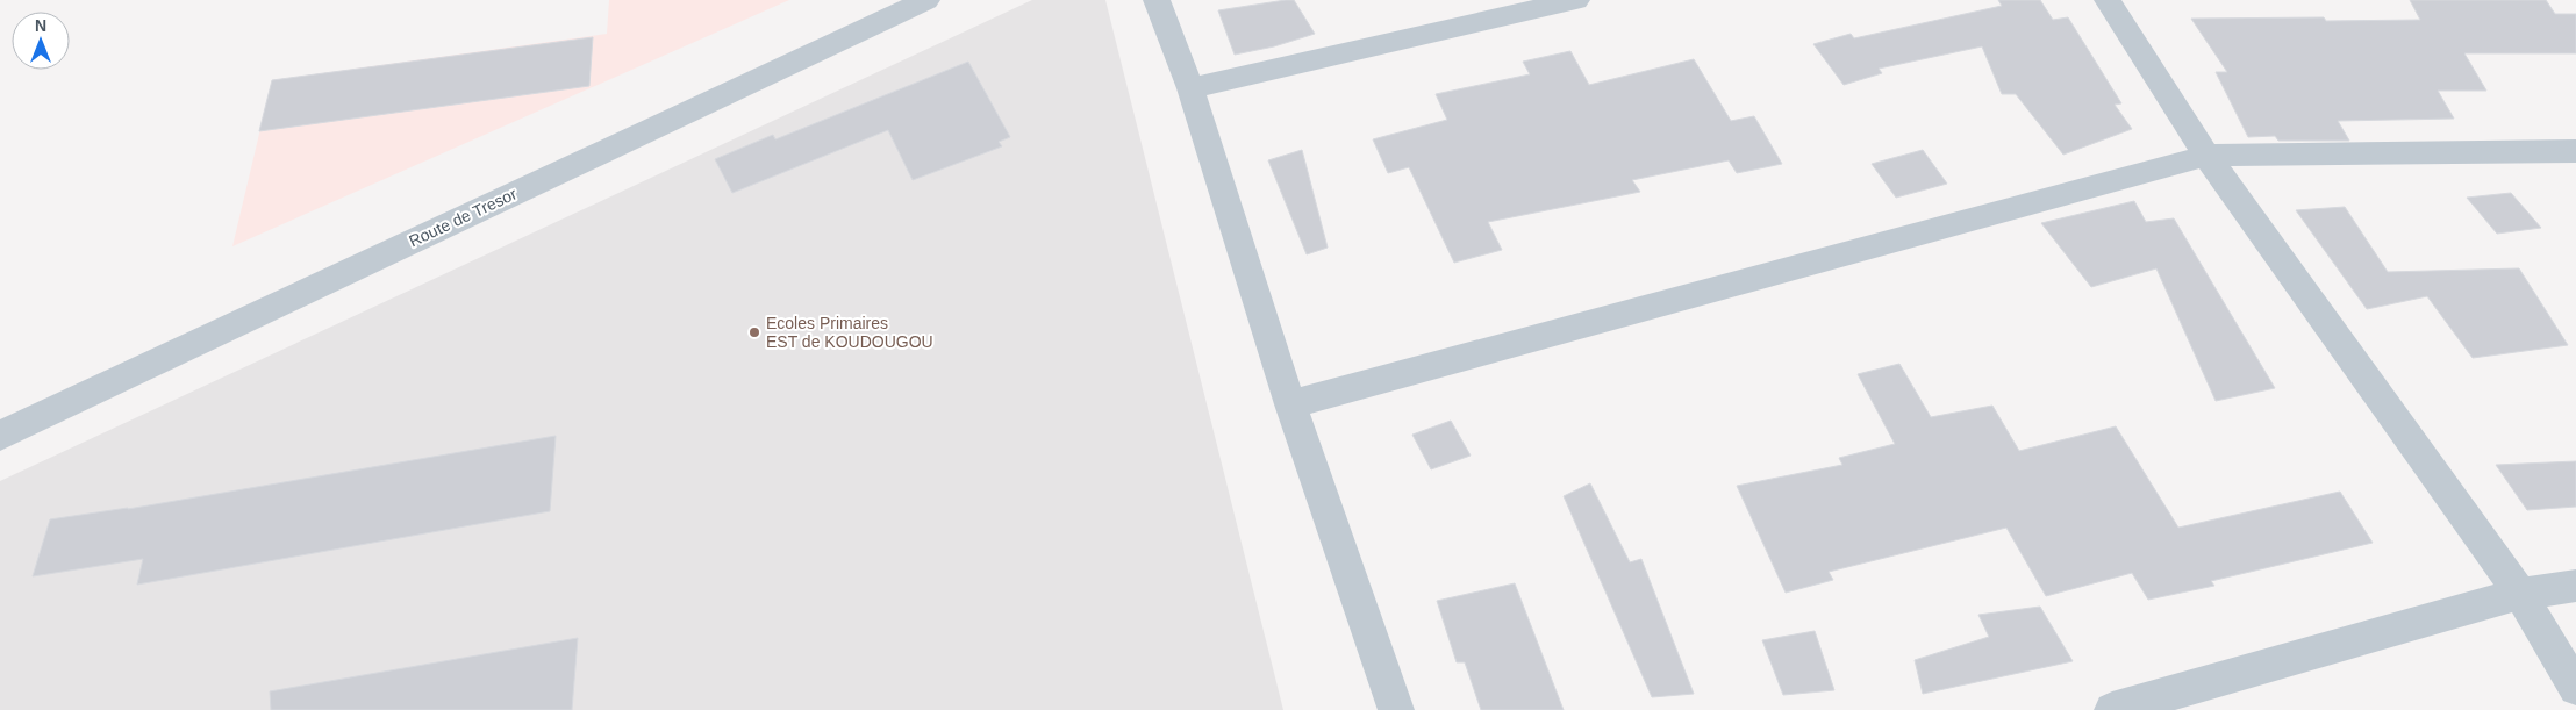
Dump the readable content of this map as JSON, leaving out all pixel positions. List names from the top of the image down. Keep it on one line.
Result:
{"streets":{"street":["Route de Tresor"]},"places":["Ecoles Primaires EST de KOUDOUGOU"],"north":"top"}
